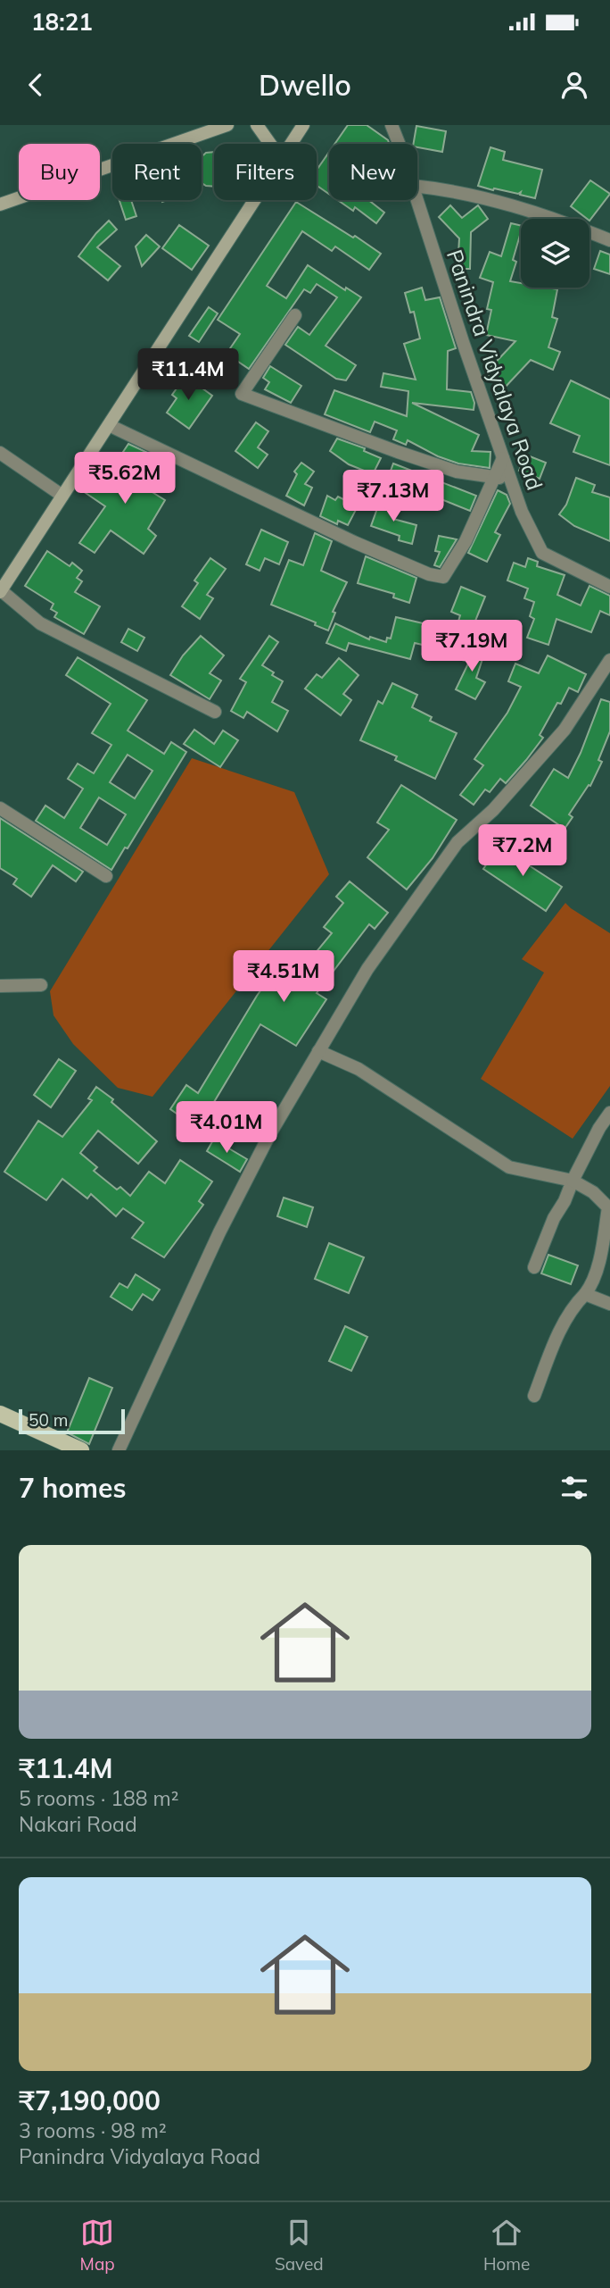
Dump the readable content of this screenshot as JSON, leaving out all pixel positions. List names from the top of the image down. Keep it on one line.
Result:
{"streets":{"street":["Panindra Vidyalaya Road"]},"scale_bar":"50 m","page":{"status":"18:21","header":"Dwello","chip":["Buy","Rent","Filters","New"],"price":["₹11.4M","₹5.62M","₹7.13M","₹7.19M","₹7.2M","₹4.51M","₹4.01M"],"scale":"50 m","heading":"7 homes","list":[{"name":"₹11.4M","note":"5 rooms · 188 m² · Nakari Road"},{"name":"₹7,190,000","note":"3 rooms · 98 m² · Panindra Vidyalaya Road"}],"tabs":["Map","Saved","Home"]}}
